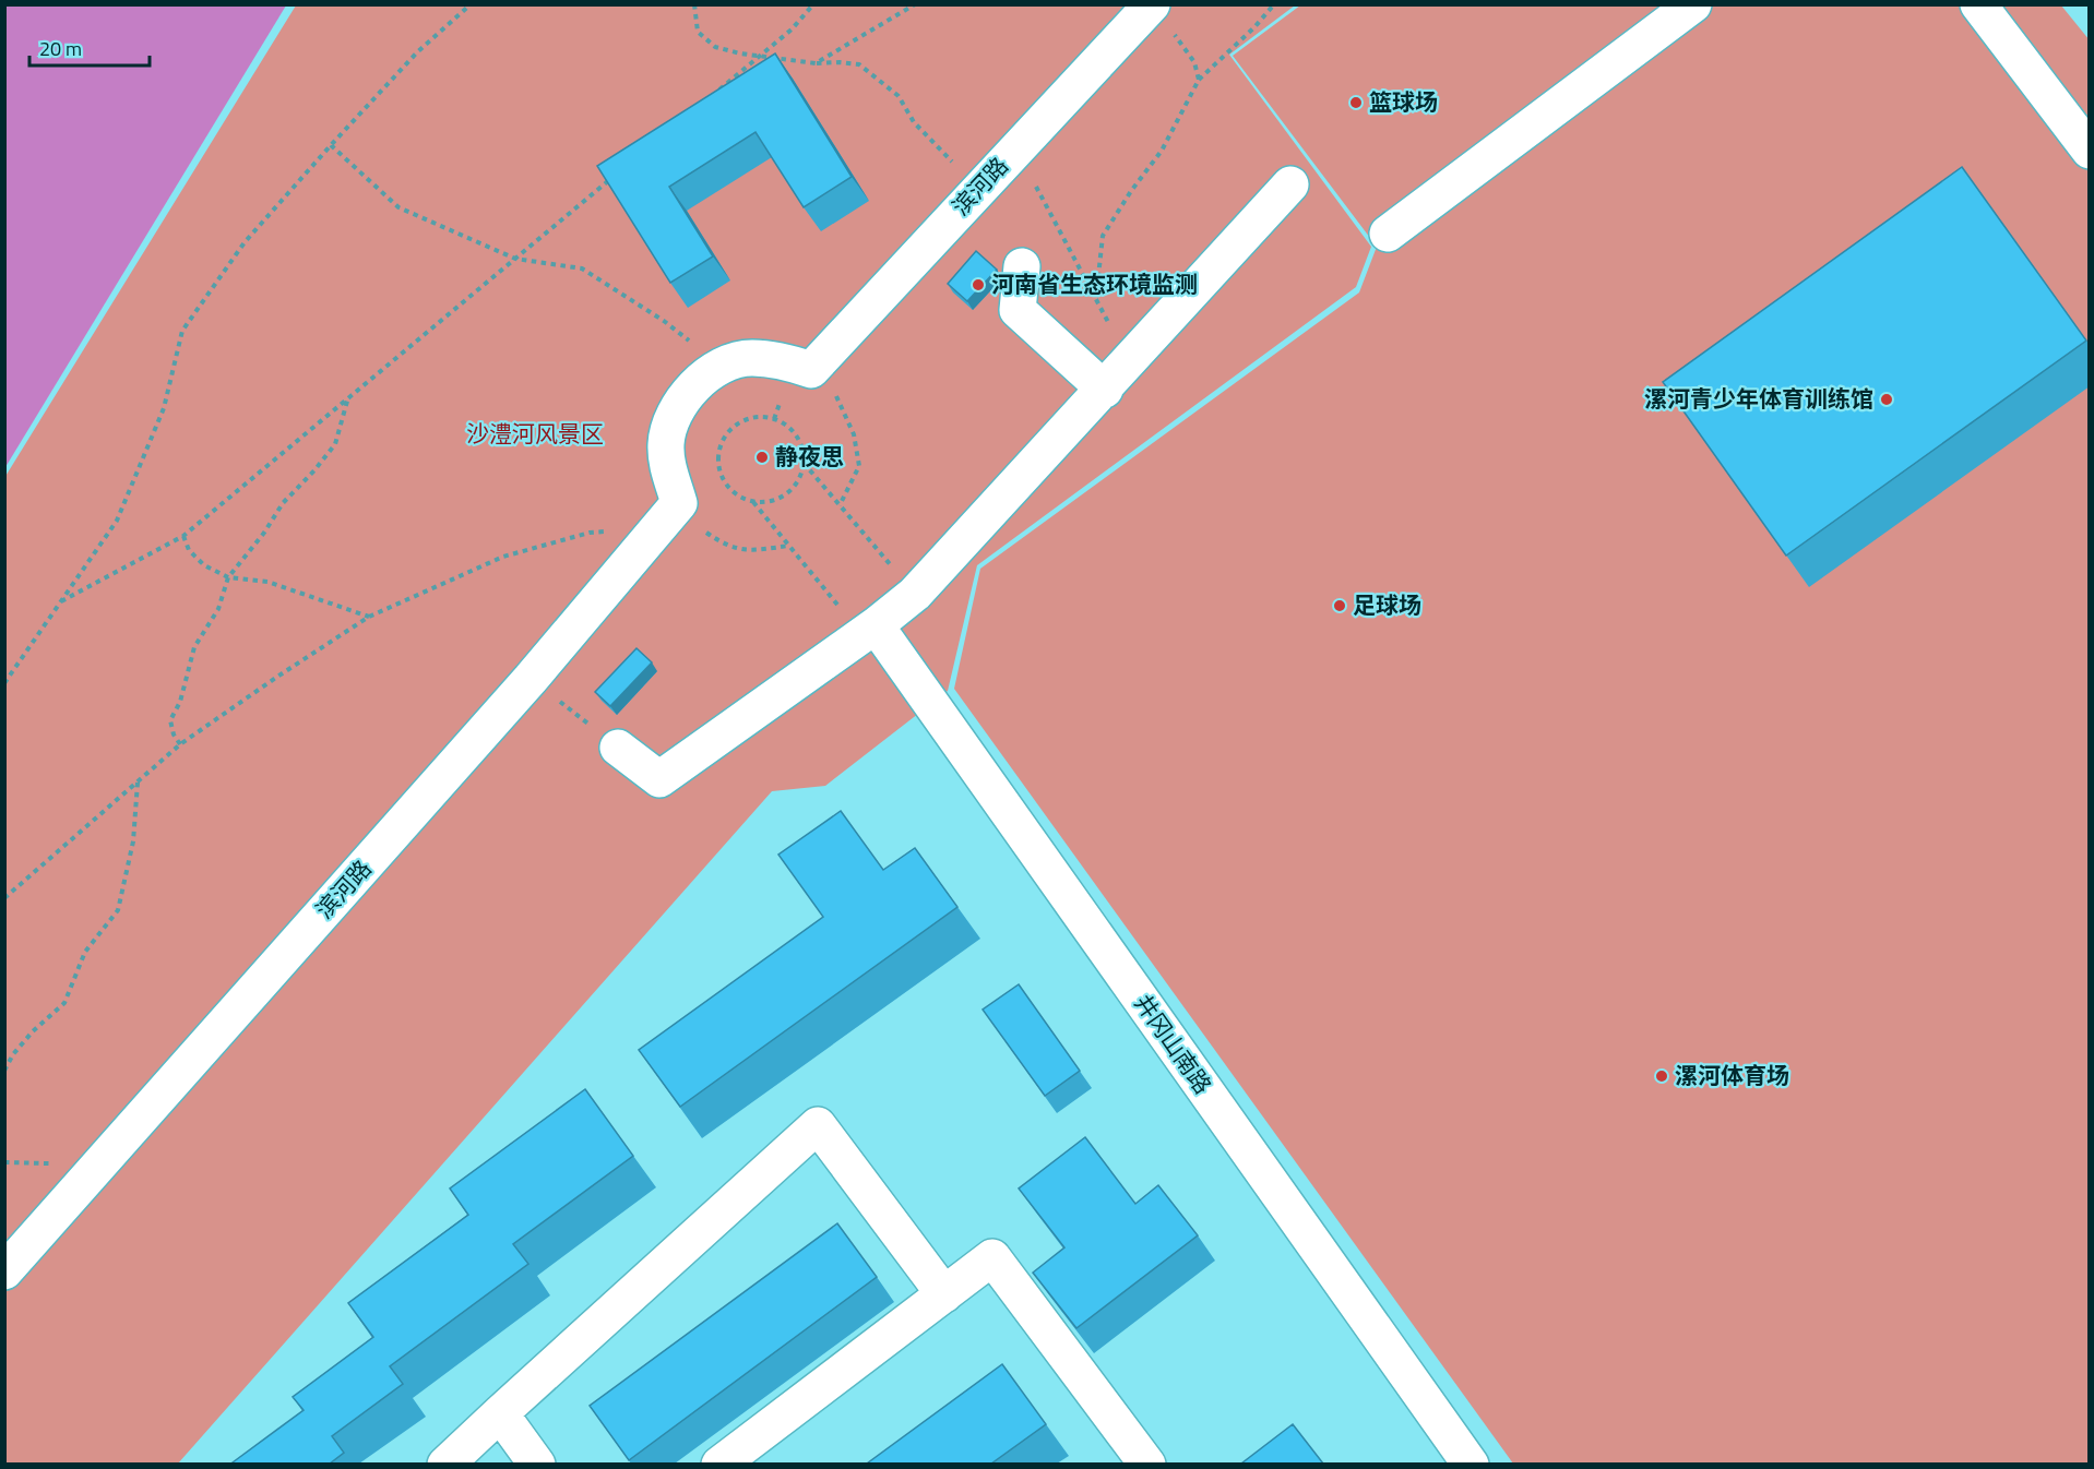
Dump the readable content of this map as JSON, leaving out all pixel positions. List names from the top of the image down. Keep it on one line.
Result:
{"streets":{"street":["滨河路","井冈山南路"]},"parks":["沙澧河风景区"],"places":["篮球场","河南省生态环境监测","漯河青少年体育训练馆","静夜思","足球场","漯河体育场"],"scale_bar":"20 m"}
